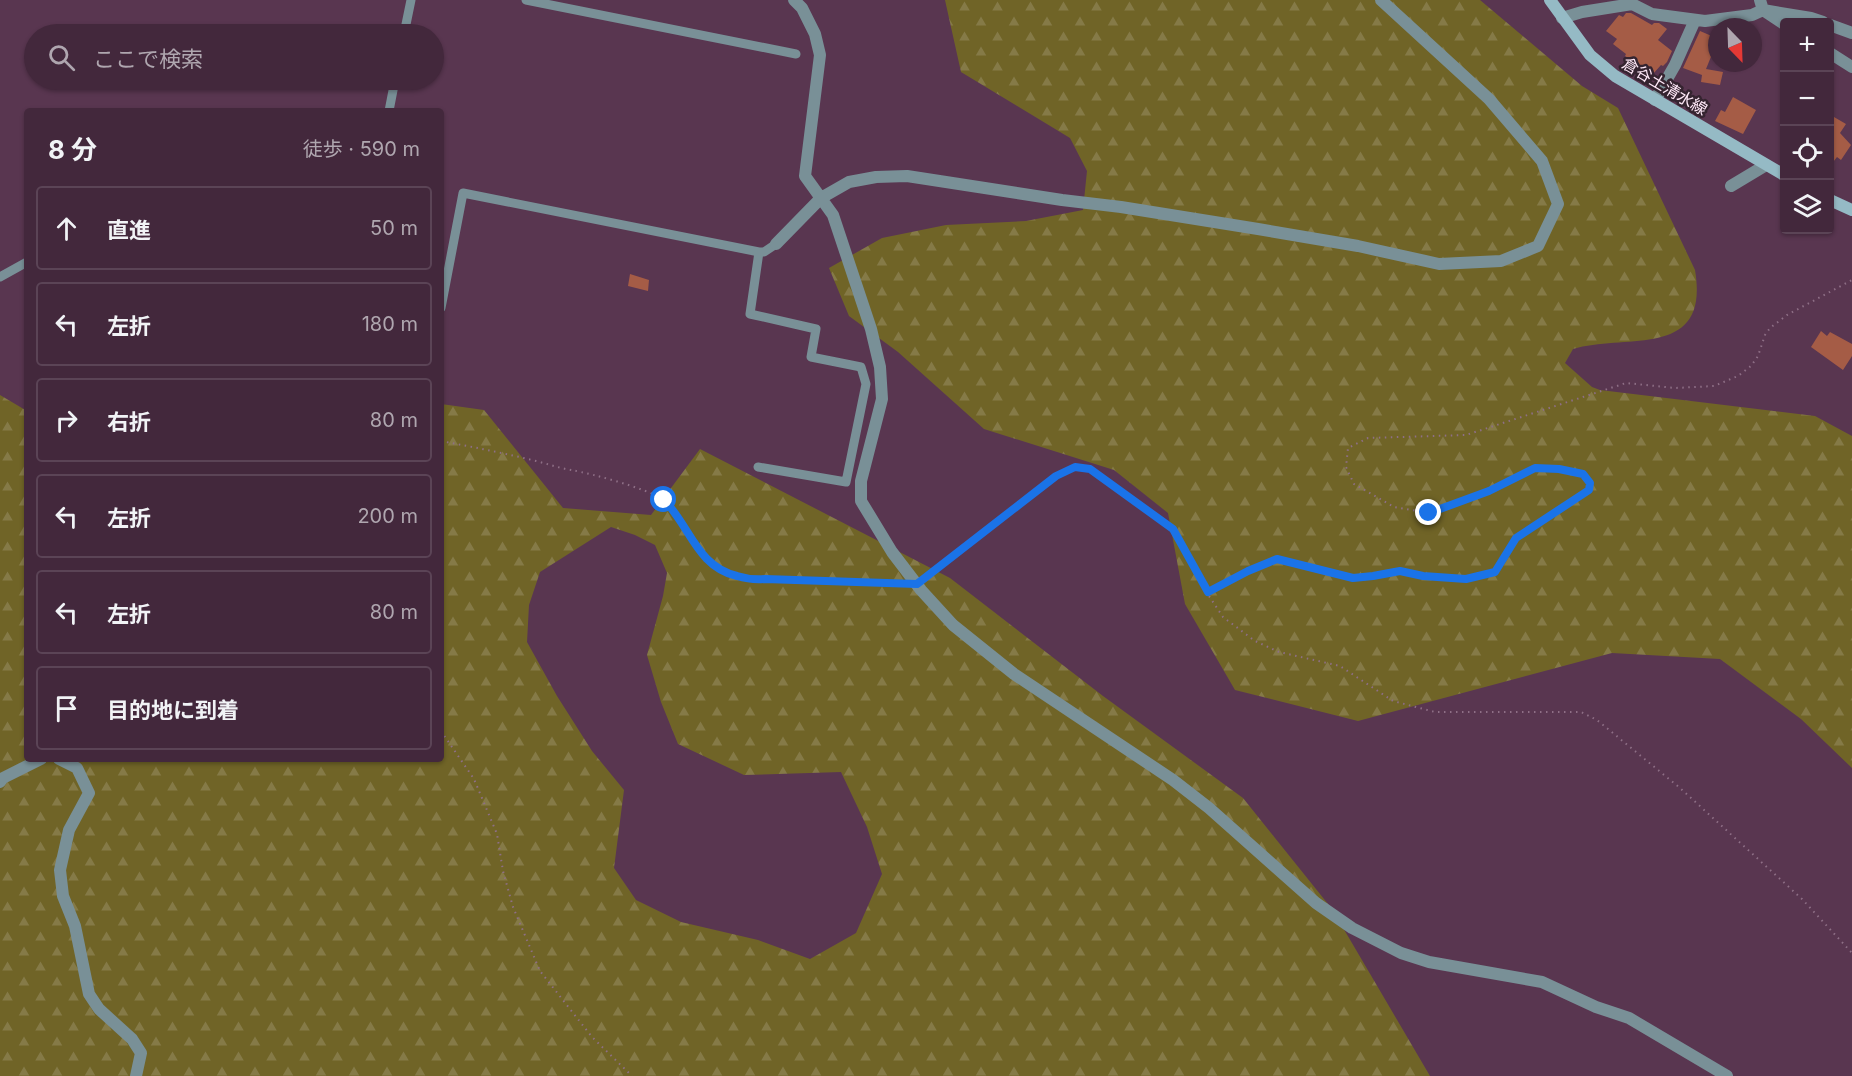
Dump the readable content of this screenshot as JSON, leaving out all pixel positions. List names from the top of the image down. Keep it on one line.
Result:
{"streets":{"main road":["倉谷土清水線"]},"north":"bottom right","page":{"map_buttons":["+","−"],"search":"ここで検索","heading":["8 分","徒歩 · 590 m"],"list":[["直進","50 m"],["左折","180 m"],["右折","80 m"],["左折","200 m"],["左折","80 m"],"目的地に到着"]}}
